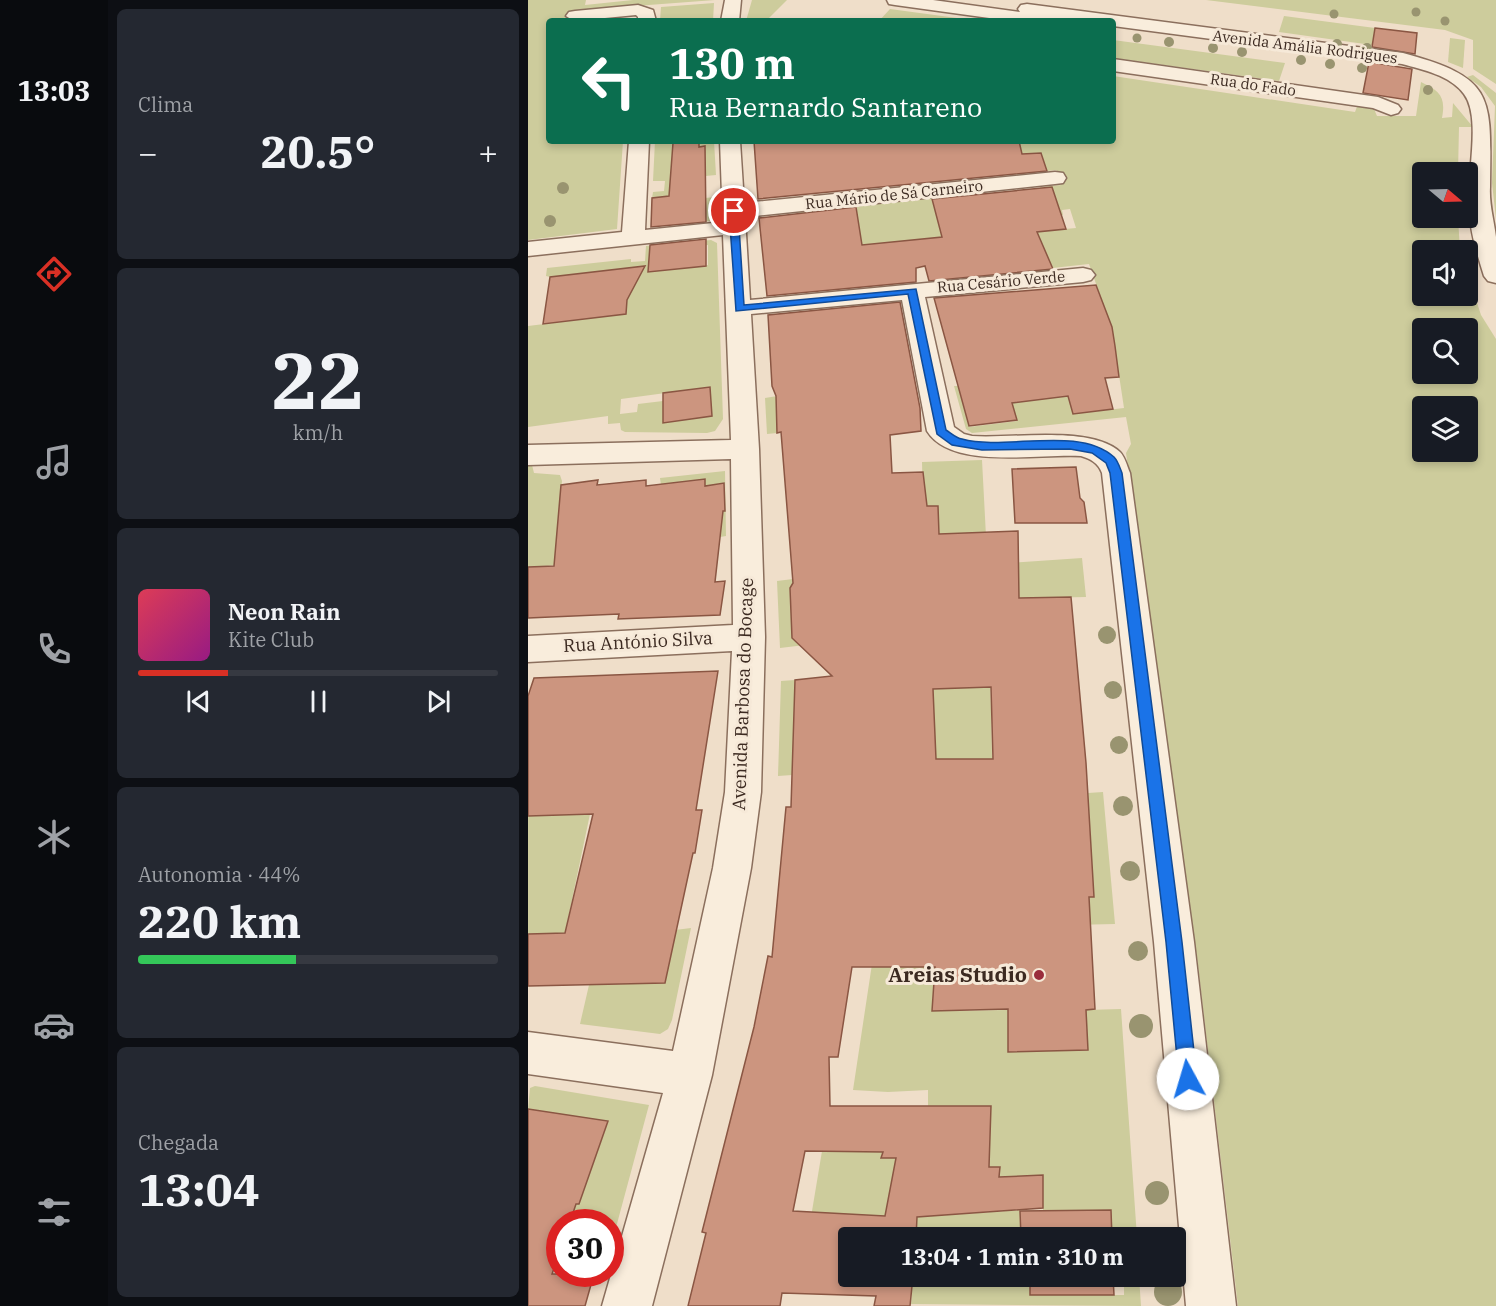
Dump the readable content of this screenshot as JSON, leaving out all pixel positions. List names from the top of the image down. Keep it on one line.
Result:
{"streets":{"street":["Avenida Amália Rodrigues","Rua do Fado","Rua Mário de Sá Carneiro","Rua Cesário Verde","Rua António Silva","Avenida Barbosa do Bocage"]},"crossings":[["Rua Mário de Sá Carneiro","Avenida Barbosa do Bocage"],["Rua Cesário Verde","Avenida Barbosa do Bocage"],["Rua António Silva","Avenida Barbosa do Bocage"]],"places":["Areias Studio"],"north":"right","page":{"tabs":"13:03","tile":["Clima",["22","km/h"],["Autonomia · 44%","220 km"],["Chegada","13:04"]],"turn":["130 m","Rua Bernardo Santareno"],"heat":["−","20.5°","+"],"song":["Neon Rain","Kite Club"],"limit":"30","trip":"13:04 · 1 min · 310 m"}}
